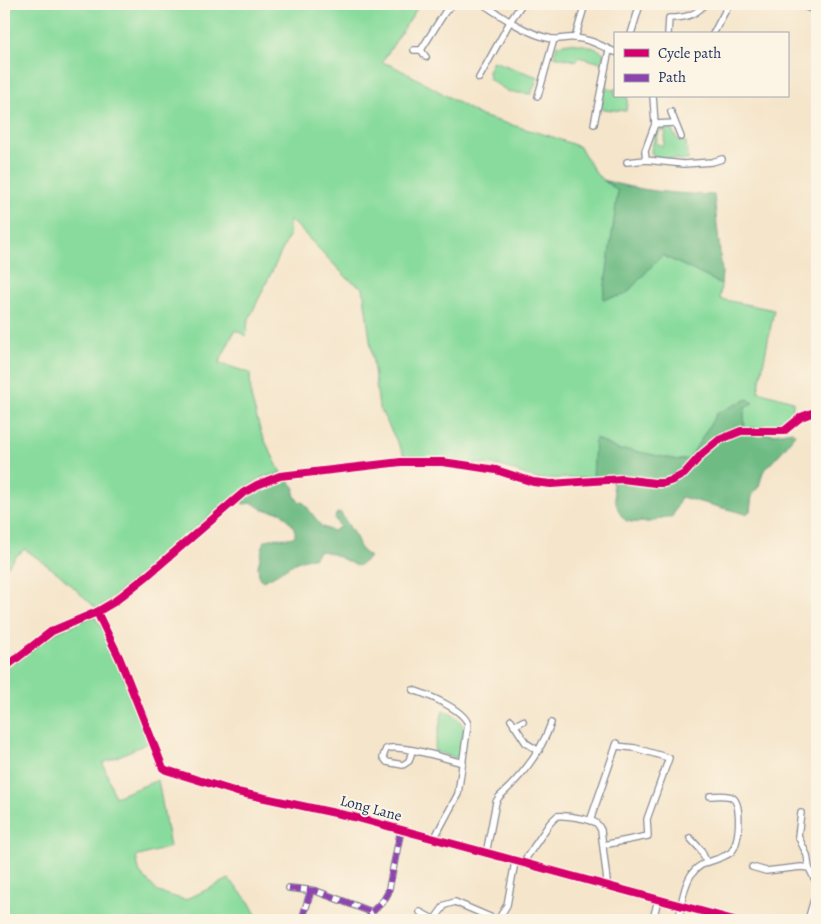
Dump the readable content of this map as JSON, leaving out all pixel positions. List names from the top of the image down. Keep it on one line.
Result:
{"streets":{"street":["Long Lane"]},"legend":["Cycle path","Path"]}
